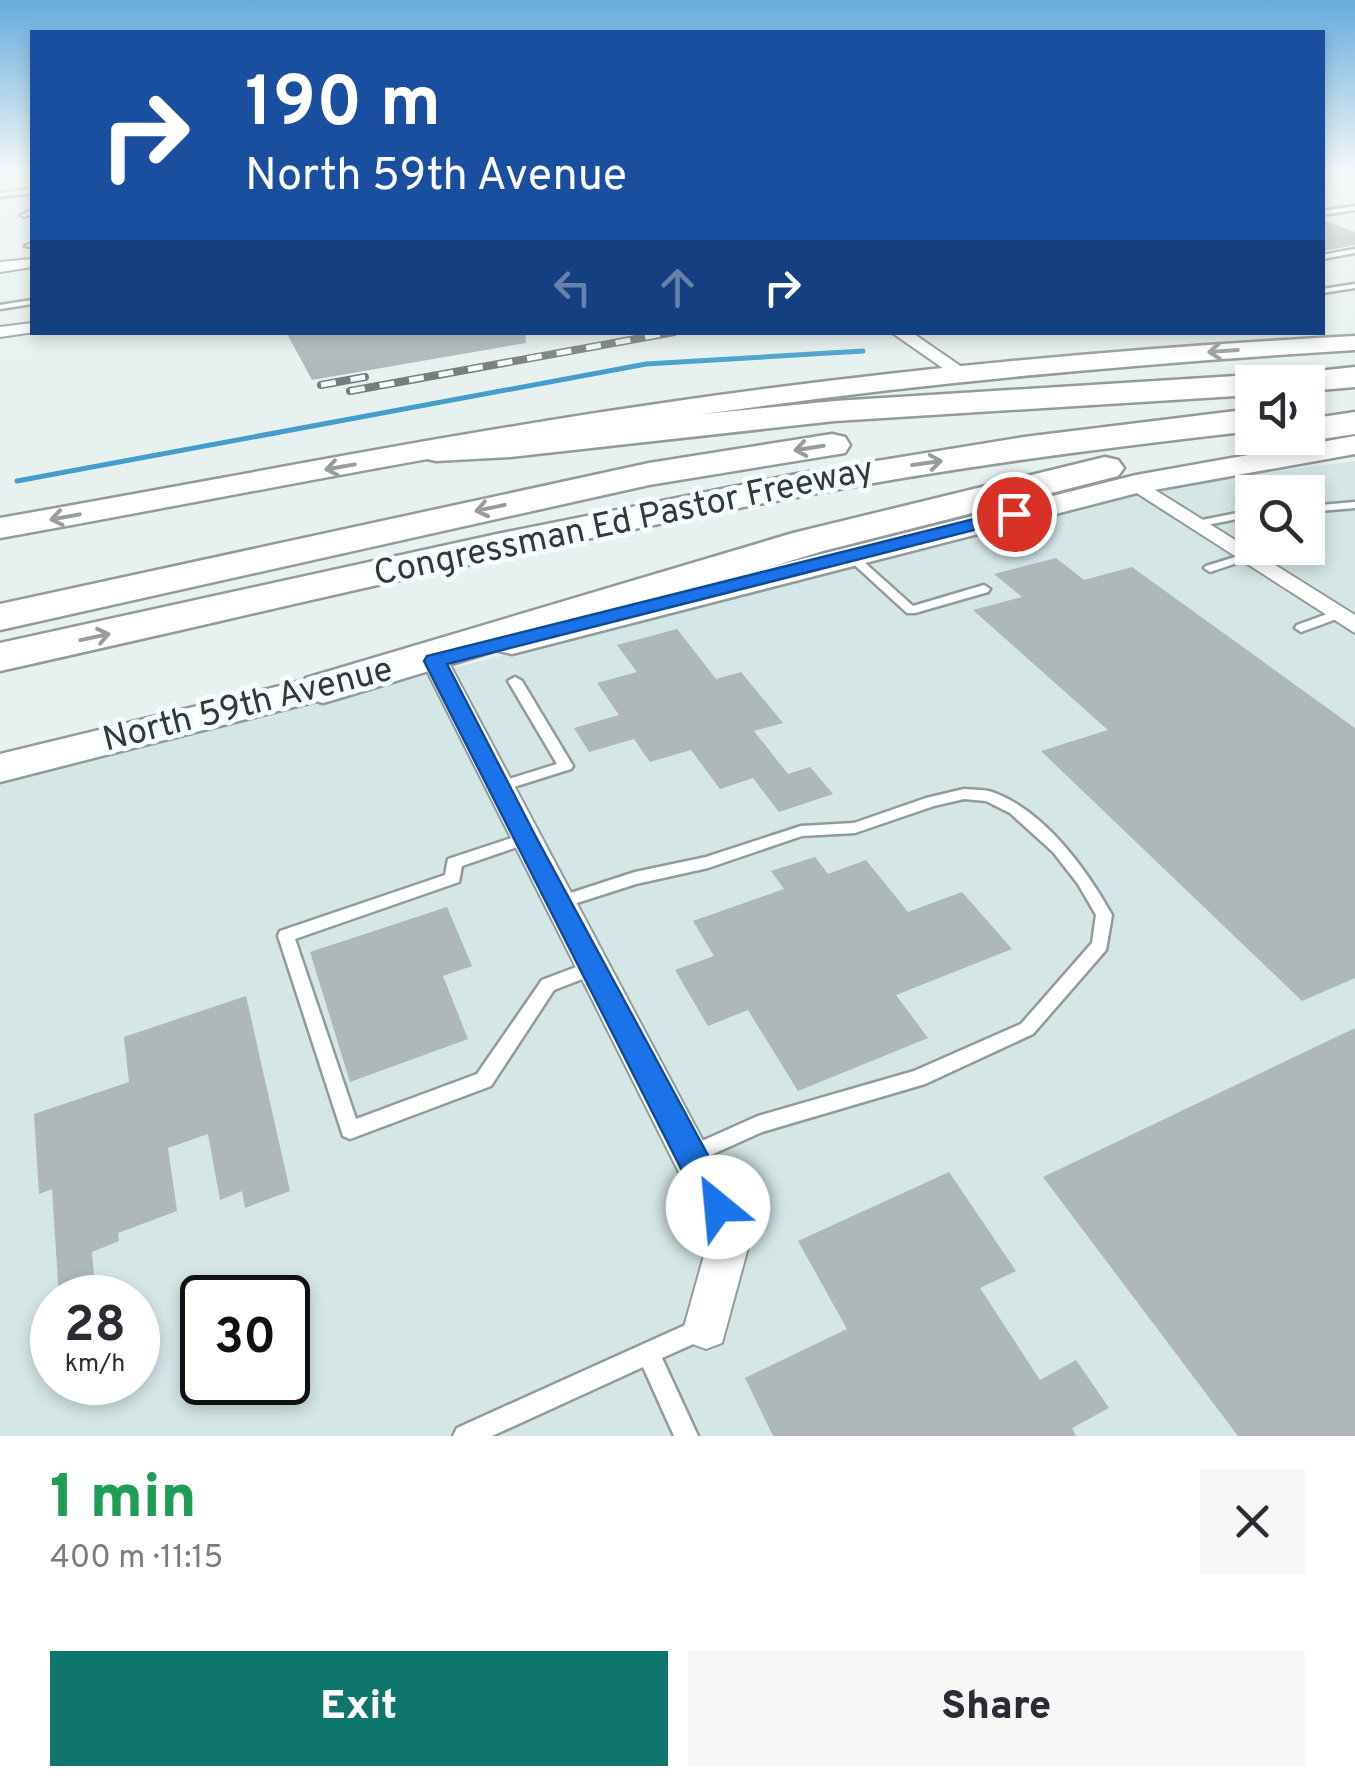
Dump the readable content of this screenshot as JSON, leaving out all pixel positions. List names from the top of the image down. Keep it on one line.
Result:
{"streets":{"highway":["Congressman Ed Pastor Freeway"],"main road":["North 59th Avenue"]},"page":{"turn":["190 m","North 59th Avenue"],"speed":"28 km/h","limit":"30","heading":["1 min","400 m · 11:15"],"buttons":["Exit","Share"]}}
